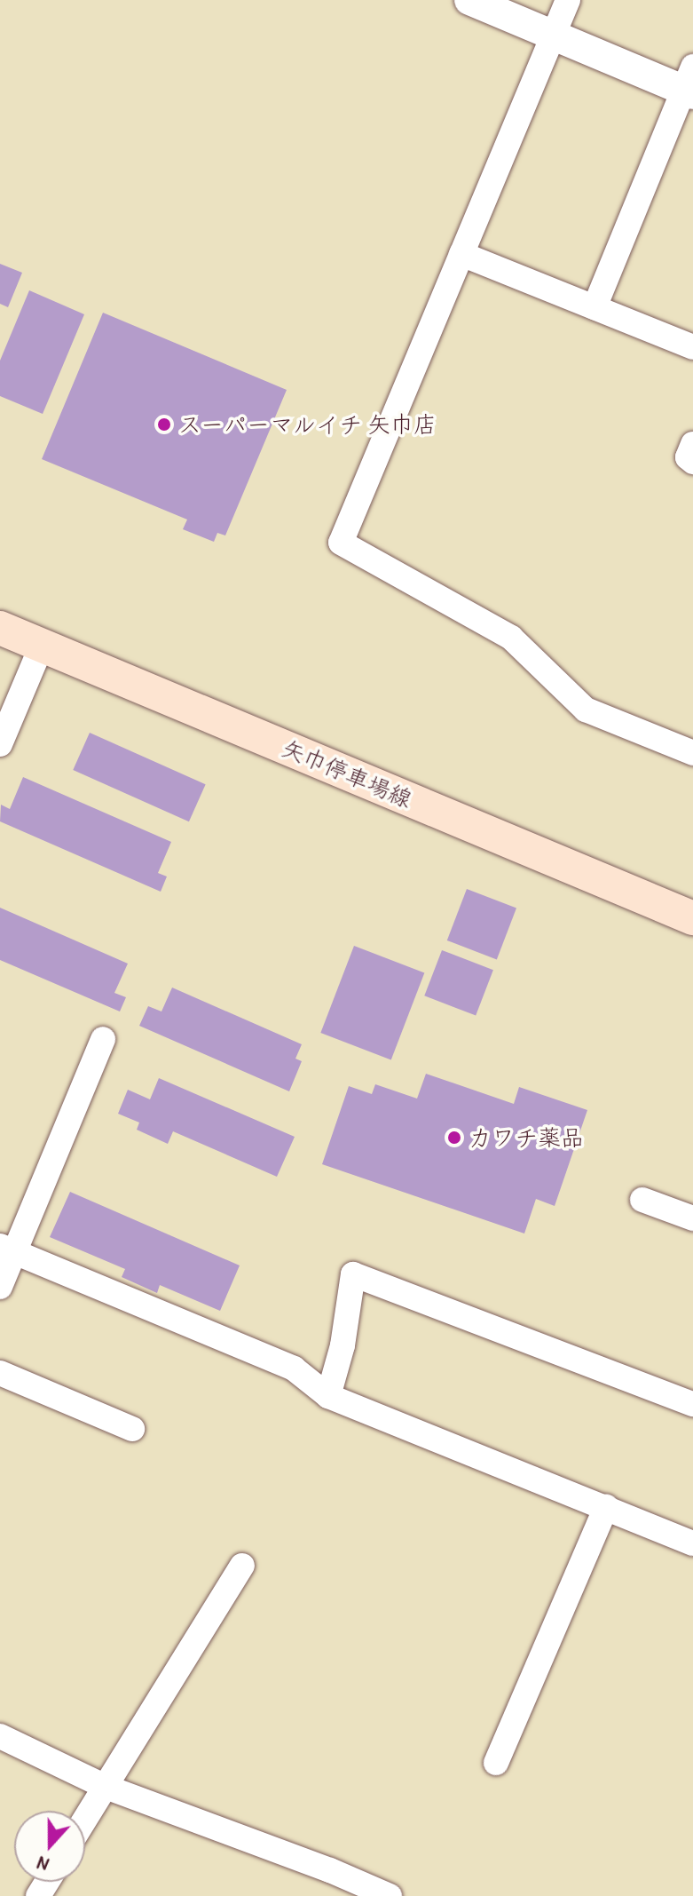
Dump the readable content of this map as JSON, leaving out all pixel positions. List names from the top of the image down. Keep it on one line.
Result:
{"streets":{"main road":["矢巾停車場線"]},"places":["スーパーマルイチ 矢巾店","カワチ薬品"],"north":"bottom"}
